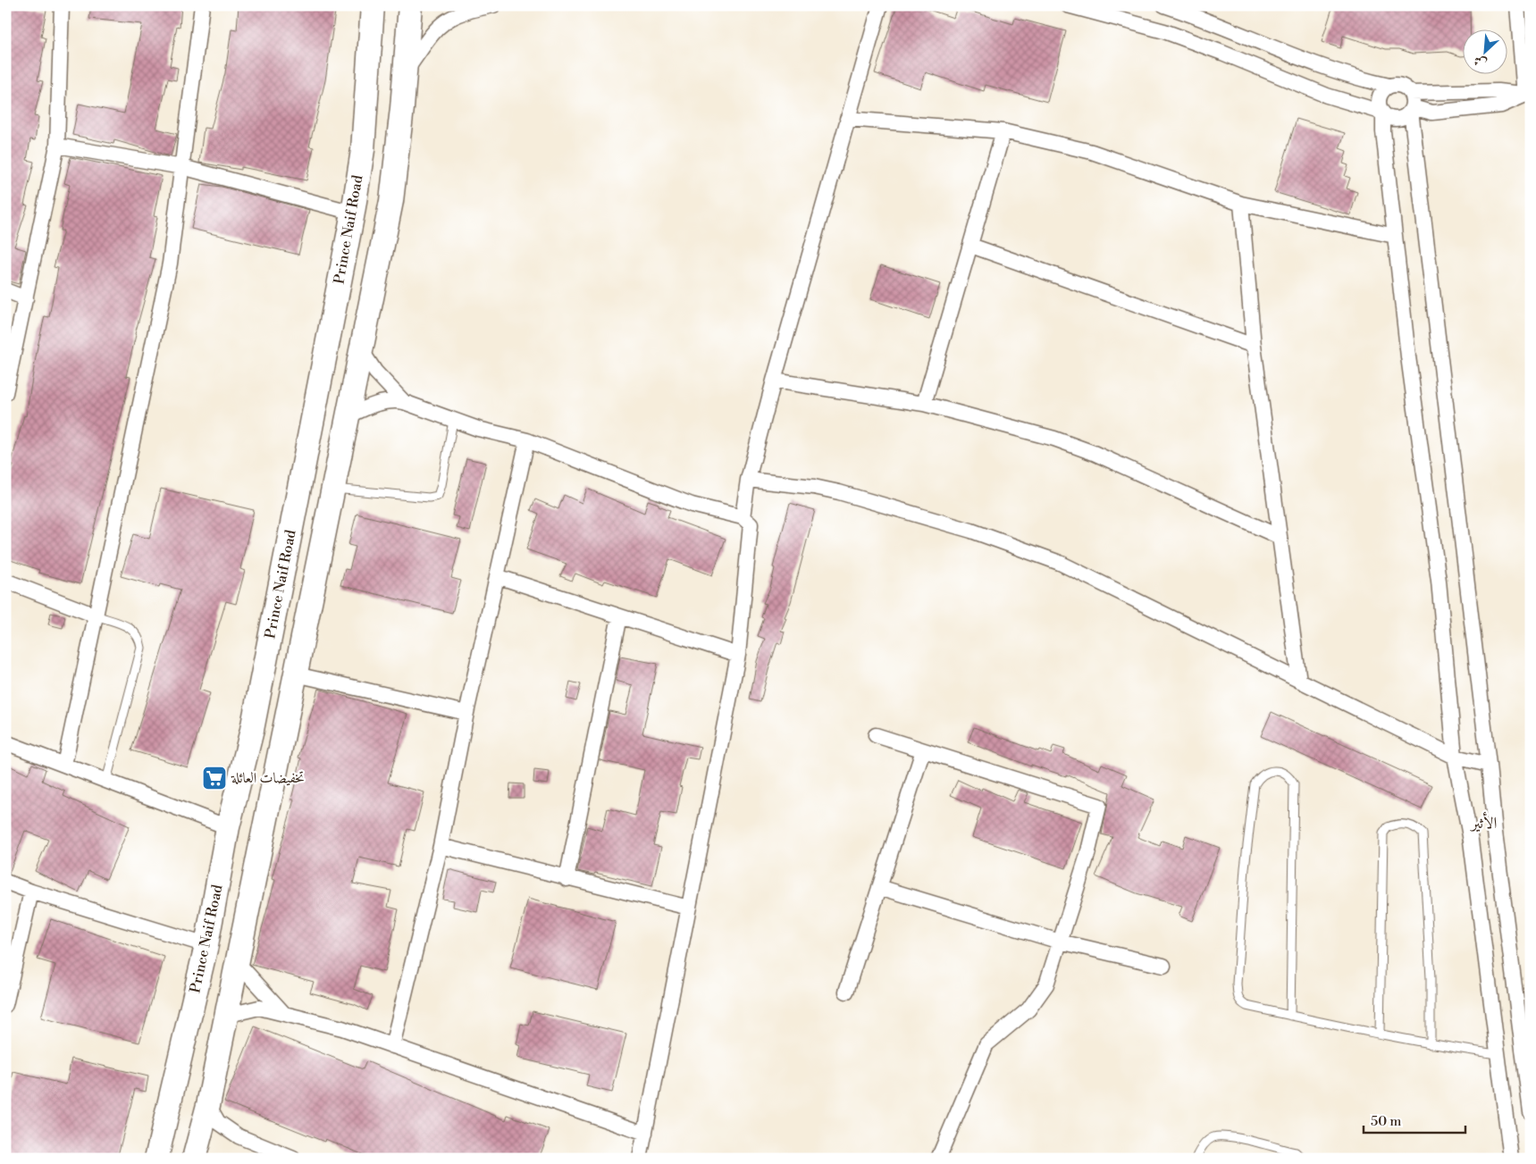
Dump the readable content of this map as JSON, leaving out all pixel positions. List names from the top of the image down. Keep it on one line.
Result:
{"streets":{"main road":["Prince Naif Road"]},"districts":["الأثير"],"places":{"supermarket":["تخفيضات العائلة"]},"scale_bar":"50 m","north":"bottom left"}
